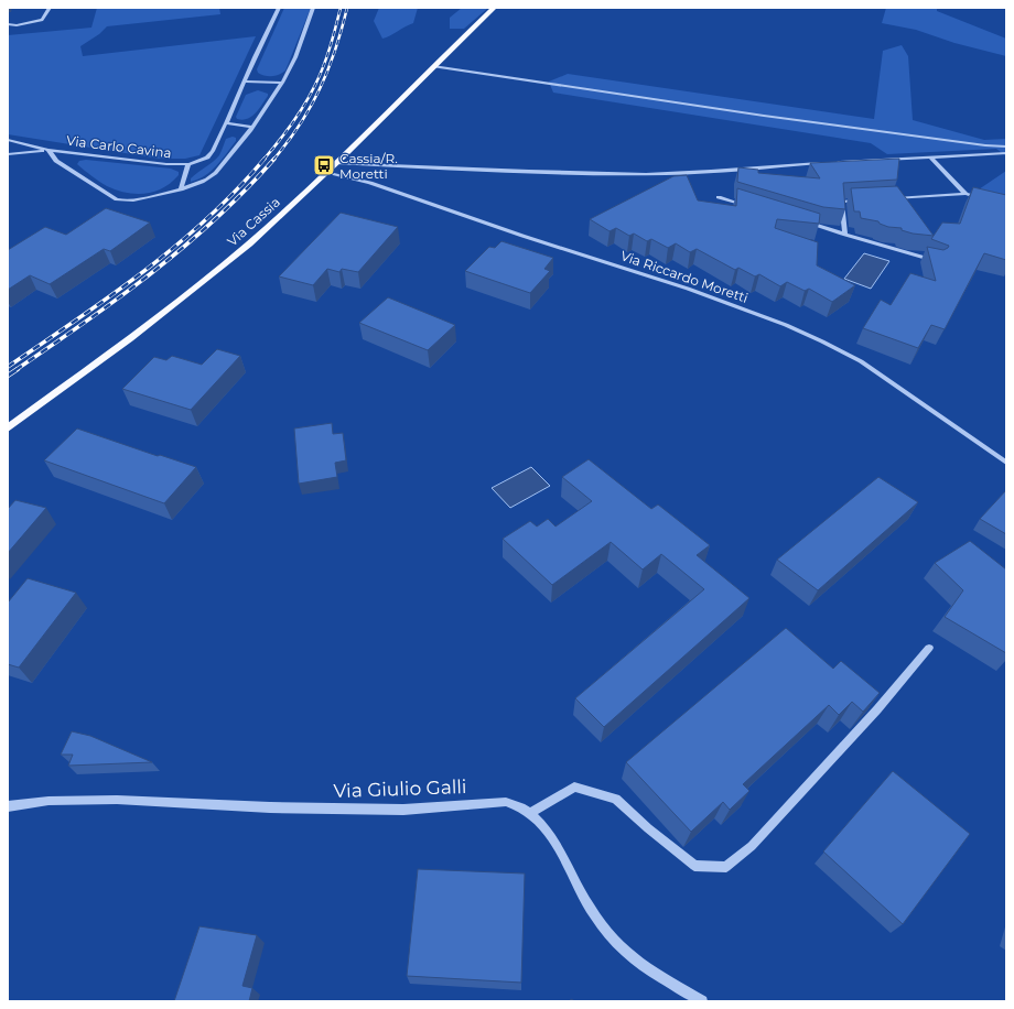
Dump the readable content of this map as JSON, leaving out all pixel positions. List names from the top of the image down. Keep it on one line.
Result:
{"streets":{"main road":["Via Cassia"],"street":["Via Carlo Cavina","Via Riccardo Moretti","Via Giulio Galli"]},"crossings":[["Via Cassia","Via Riccardo Moretti"]],"places":{"bus stop":["Cassia/R. Moretti"]}}
